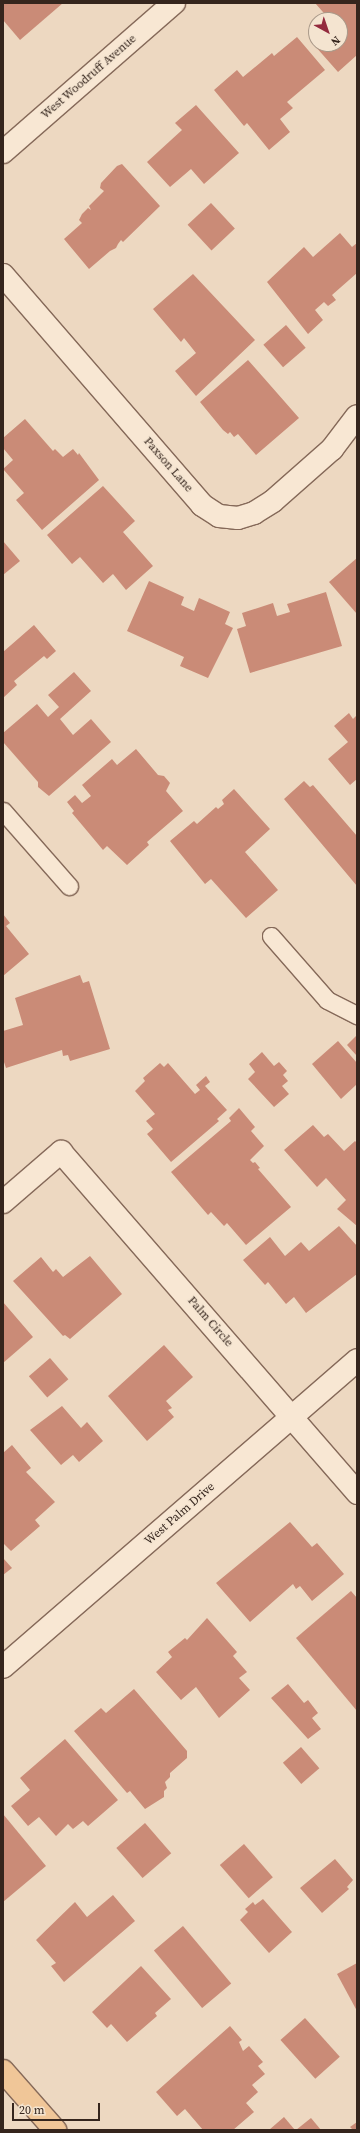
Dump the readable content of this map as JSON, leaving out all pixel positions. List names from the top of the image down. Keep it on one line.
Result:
{"streets":{"street":["West Woodruff Avenue","Paxson Lane","Palm Circle","West Palm Drive"]},"crossings":[["Palm Circle","West Palm Drive"]],"scale_bar":"20 m","north":"bottom right"}
